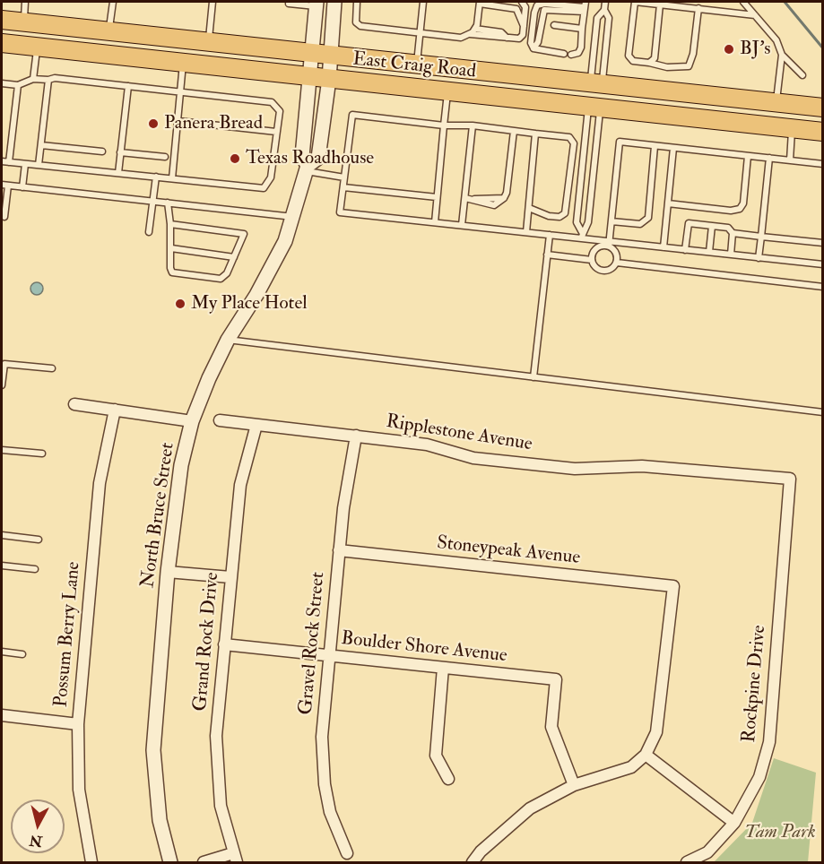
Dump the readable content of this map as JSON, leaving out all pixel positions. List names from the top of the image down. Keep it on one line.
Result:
{"streets":{"main road":["East Craig Road"],"street":["Ripplestone Avenue","North Bruce Street","Stoneypeak Avenue","Possum Berry Lane","Grand Rock Drive","Gravel Rock Street","Boulder Shore Avenue","Rockpine Drive"]},"crossings":[["East Craig Road","North Bruce Street"],["Ripplestone Avenue","Grand Rock Drive"],["Ripplestone Avenue","Gravel Rock Street"],["Ripplestone Avenue","Rockpine Drive"],["Stoneypeak Avenue","Gravel Rock Street"],["Grand Rock Drive","Boulder Shore Avenue"],["Gravel Rock Street","Boulder Shore Avenue"]],"parks":["Tam Park"],"places":["BJ's","Panera Bread","Texas Roadhouse","My Place Hotel"],"north":"bottom"}
